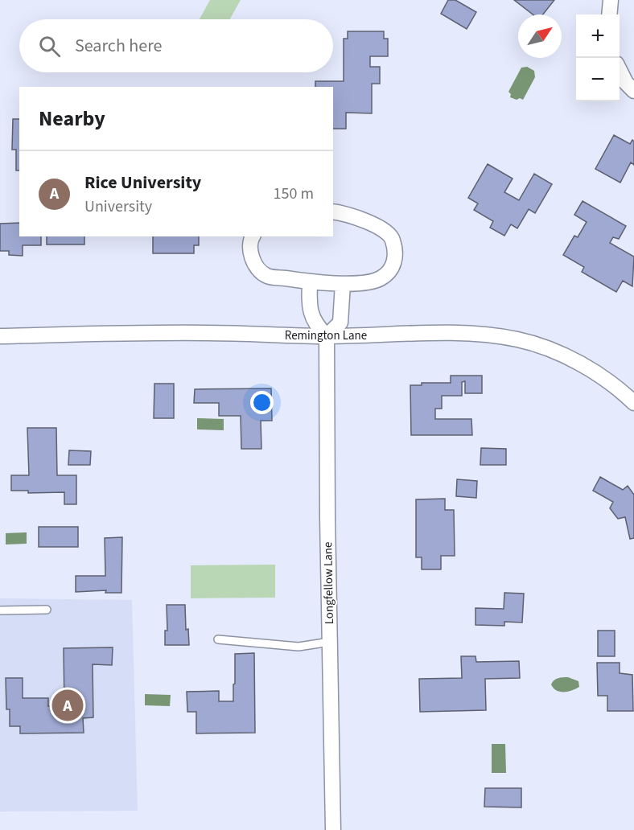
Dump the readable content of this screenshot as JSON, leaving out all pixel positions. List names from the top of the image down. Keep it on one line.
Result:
{"streets":{"street":["Remington Lane","Longfellow Lane"]},"crossings":[["Remington Lane","Longfellow Lane"]],"north":"top right","page":{"map_buttons":["+","−"],"search":"Search here","heading":"Nearby","list":[{"mark":"A","name":"Rice University","note":"University","value":"150 m"}],"pins":"A"}}
